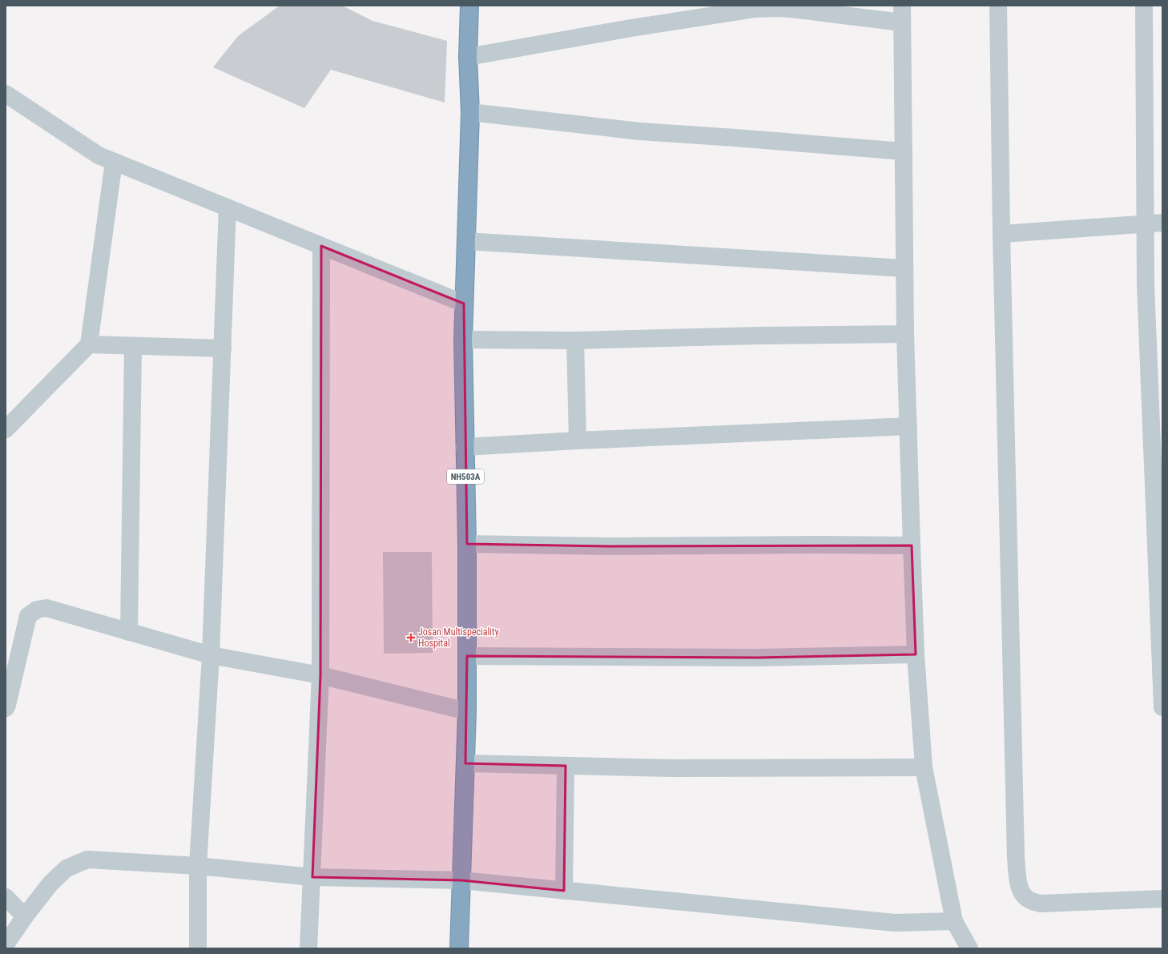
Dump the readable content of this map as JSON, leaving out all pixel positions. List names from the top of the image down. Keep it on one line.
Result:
{"streets":{"highway":["NH503A"]},"places":{"health":["Josan Multispeciality Hospital"]}}
